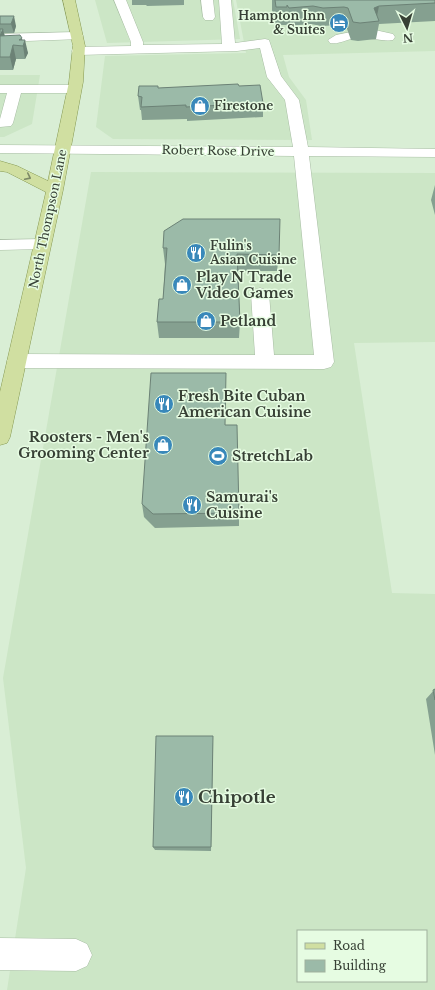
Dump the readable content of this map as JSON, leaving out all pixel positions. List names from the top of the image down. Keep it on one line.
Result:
{"streets":{"main road":["North Thompson Lane"],"street":["Robert Rose Drive"]},"crossings":[["Robert Rose Drive","North Thompson Lane"]],"places":{"hotel":["Hampton Inn & Suites"],"shop":["Firestone","Play N Trade Video Games","Petland","Roosters - Men's Grooming Center"],"restaurant":["Fulin's Asian Cuisine","Fresh Bite Cuban American Cuisine","Samurai's Cuisine","Chipotle"],"sports":["StretchLab"]},"legend":["Road","Building"],"north":"bottom"}
